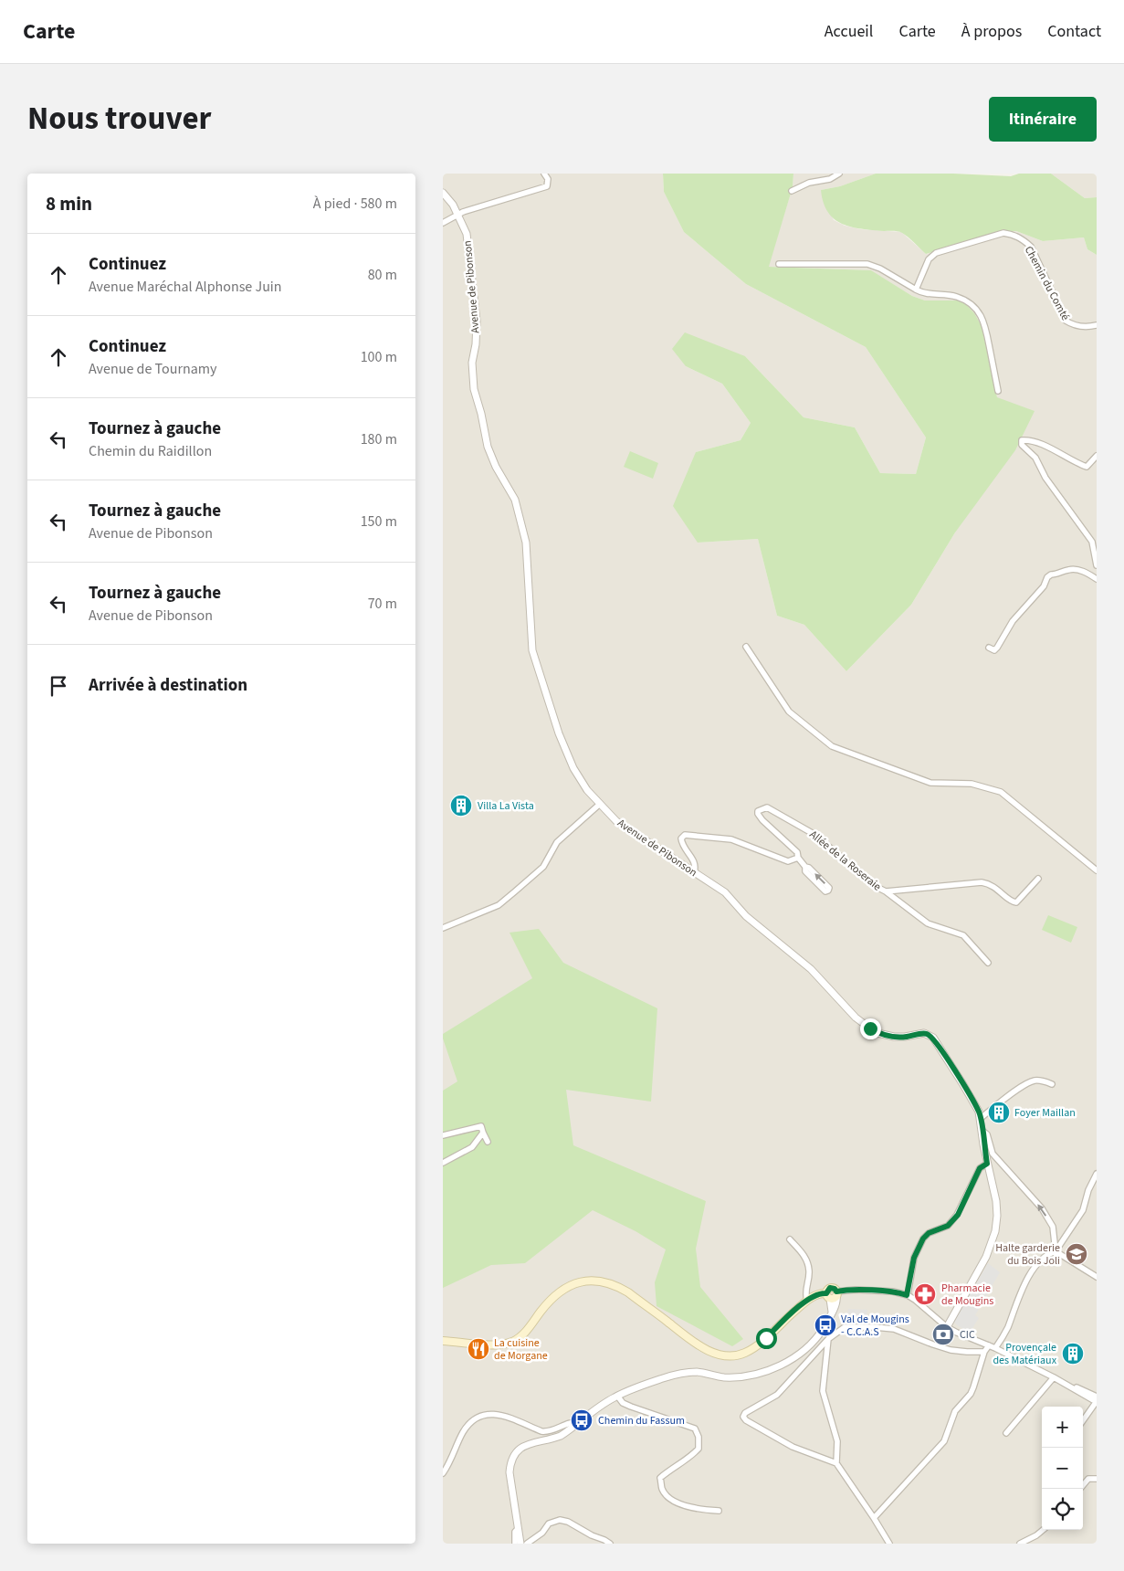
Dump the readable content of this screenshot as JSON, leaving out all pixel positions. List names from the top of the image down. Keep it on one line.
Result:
{"streets":{"street":["Chemin du Comté","Avenue de Pibonson","Allée de la Roseraie"]},"places":{"building":["Villa La Vista","Foyer Maillan","Provençale des Matériaux"],"school or university":["Halte garderie du Bois Joli"],"pharmacy":["Pharmacie de Mougins"],"bus stop":["Val de Mougins - C.C.A.S","Chemin du Fassum"],"bank":["CIC"],"restaurant":["La cuisine de Morgane"]},"page":{"header":"Carte","nav":["Accueil","Carte","À propos","Contact"],"title":"Nous trouver","buttons":"Itinéraire","heading":["8 min","À pied · 580 m"],"list":[["Continuez","Avenue Maréchal Alphonse Juin","80 m"],["Continuez","Avenue de Tournamy","100 m"],["Tournez à gauche","Chemin du Raidillon","180 m"],["Tournez à gauche","Avenue de Pibonson","150 m"],["Tournez à gauche","Avenue de Pibonson","70 m"],"Arrivée à destination"],"map_buttons":["+","−"]}}
